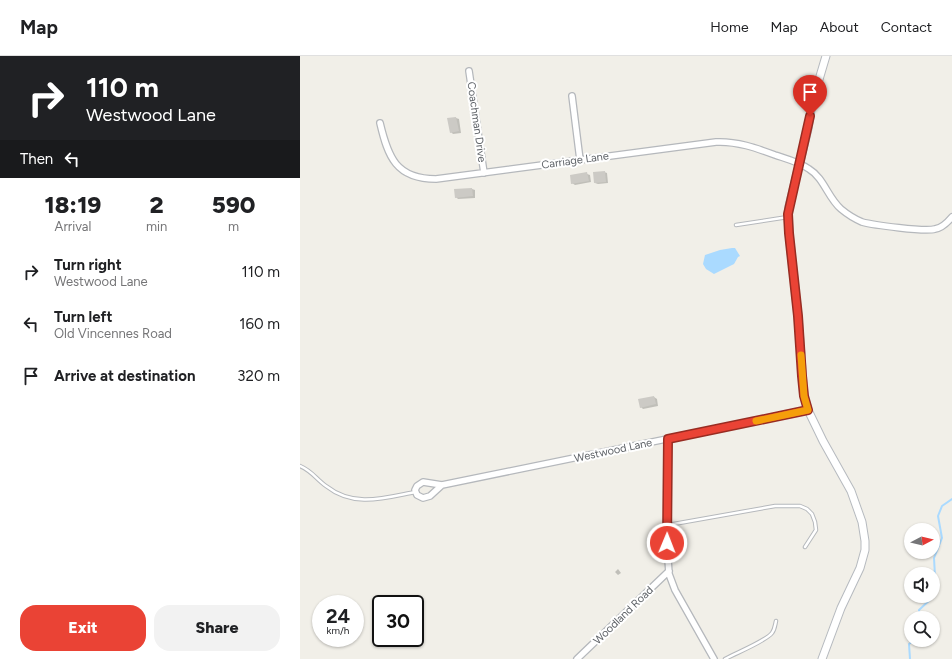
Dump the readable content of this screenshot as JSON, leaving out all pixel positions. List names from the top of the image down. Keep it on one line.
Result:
{"streets":{"street":["Coachman Drive","Carriage Lane","Westwood Lane","Woodland Road"]},"crossings":[["Coachman Drive","Carriage Lane"]],"north":"right","page":{"header":"Map","nav":["Home","Map","About","Contact"],"turn":["110 m","Westwood Lane"],"then":"Then","eta":["18:19","Arrival","2","min","590","m"],"list":[{"name":"Turn right","note":"Westwood Lane","value":"110 m"},{"name":"Turn left","note":"Old Vincennes Road","value":"160 m"},{"name":"Arrive at destination","value":"320 m"}],"speed":"24 km/h","limit":"30","buttons":["Exit","Share"]}}
